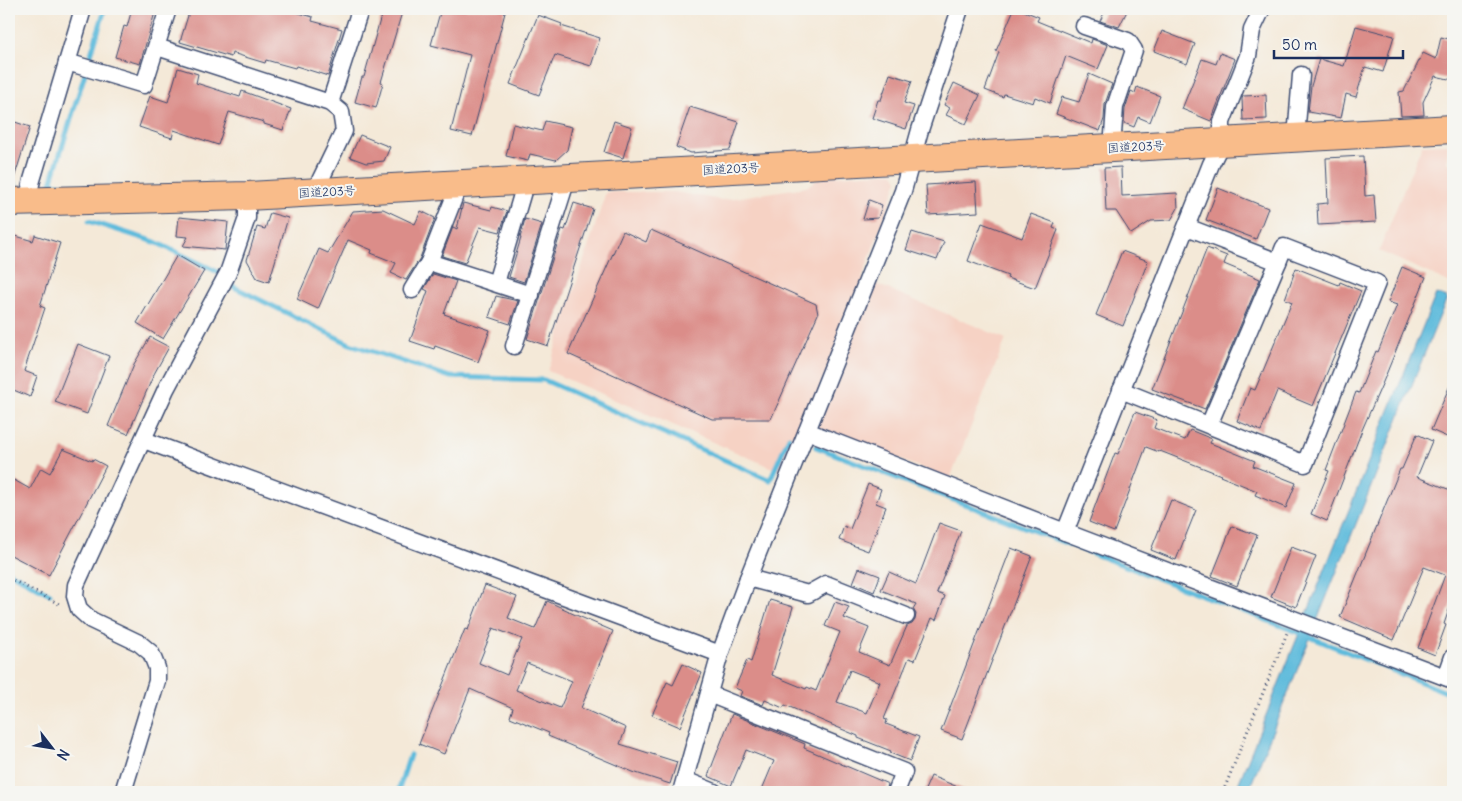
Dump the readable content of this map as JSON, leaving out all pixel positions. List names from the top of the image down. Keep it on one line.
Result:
{"streets":{"highway":["国道203号"]},"scale_bar":"50 m","north":"bottom right"}
